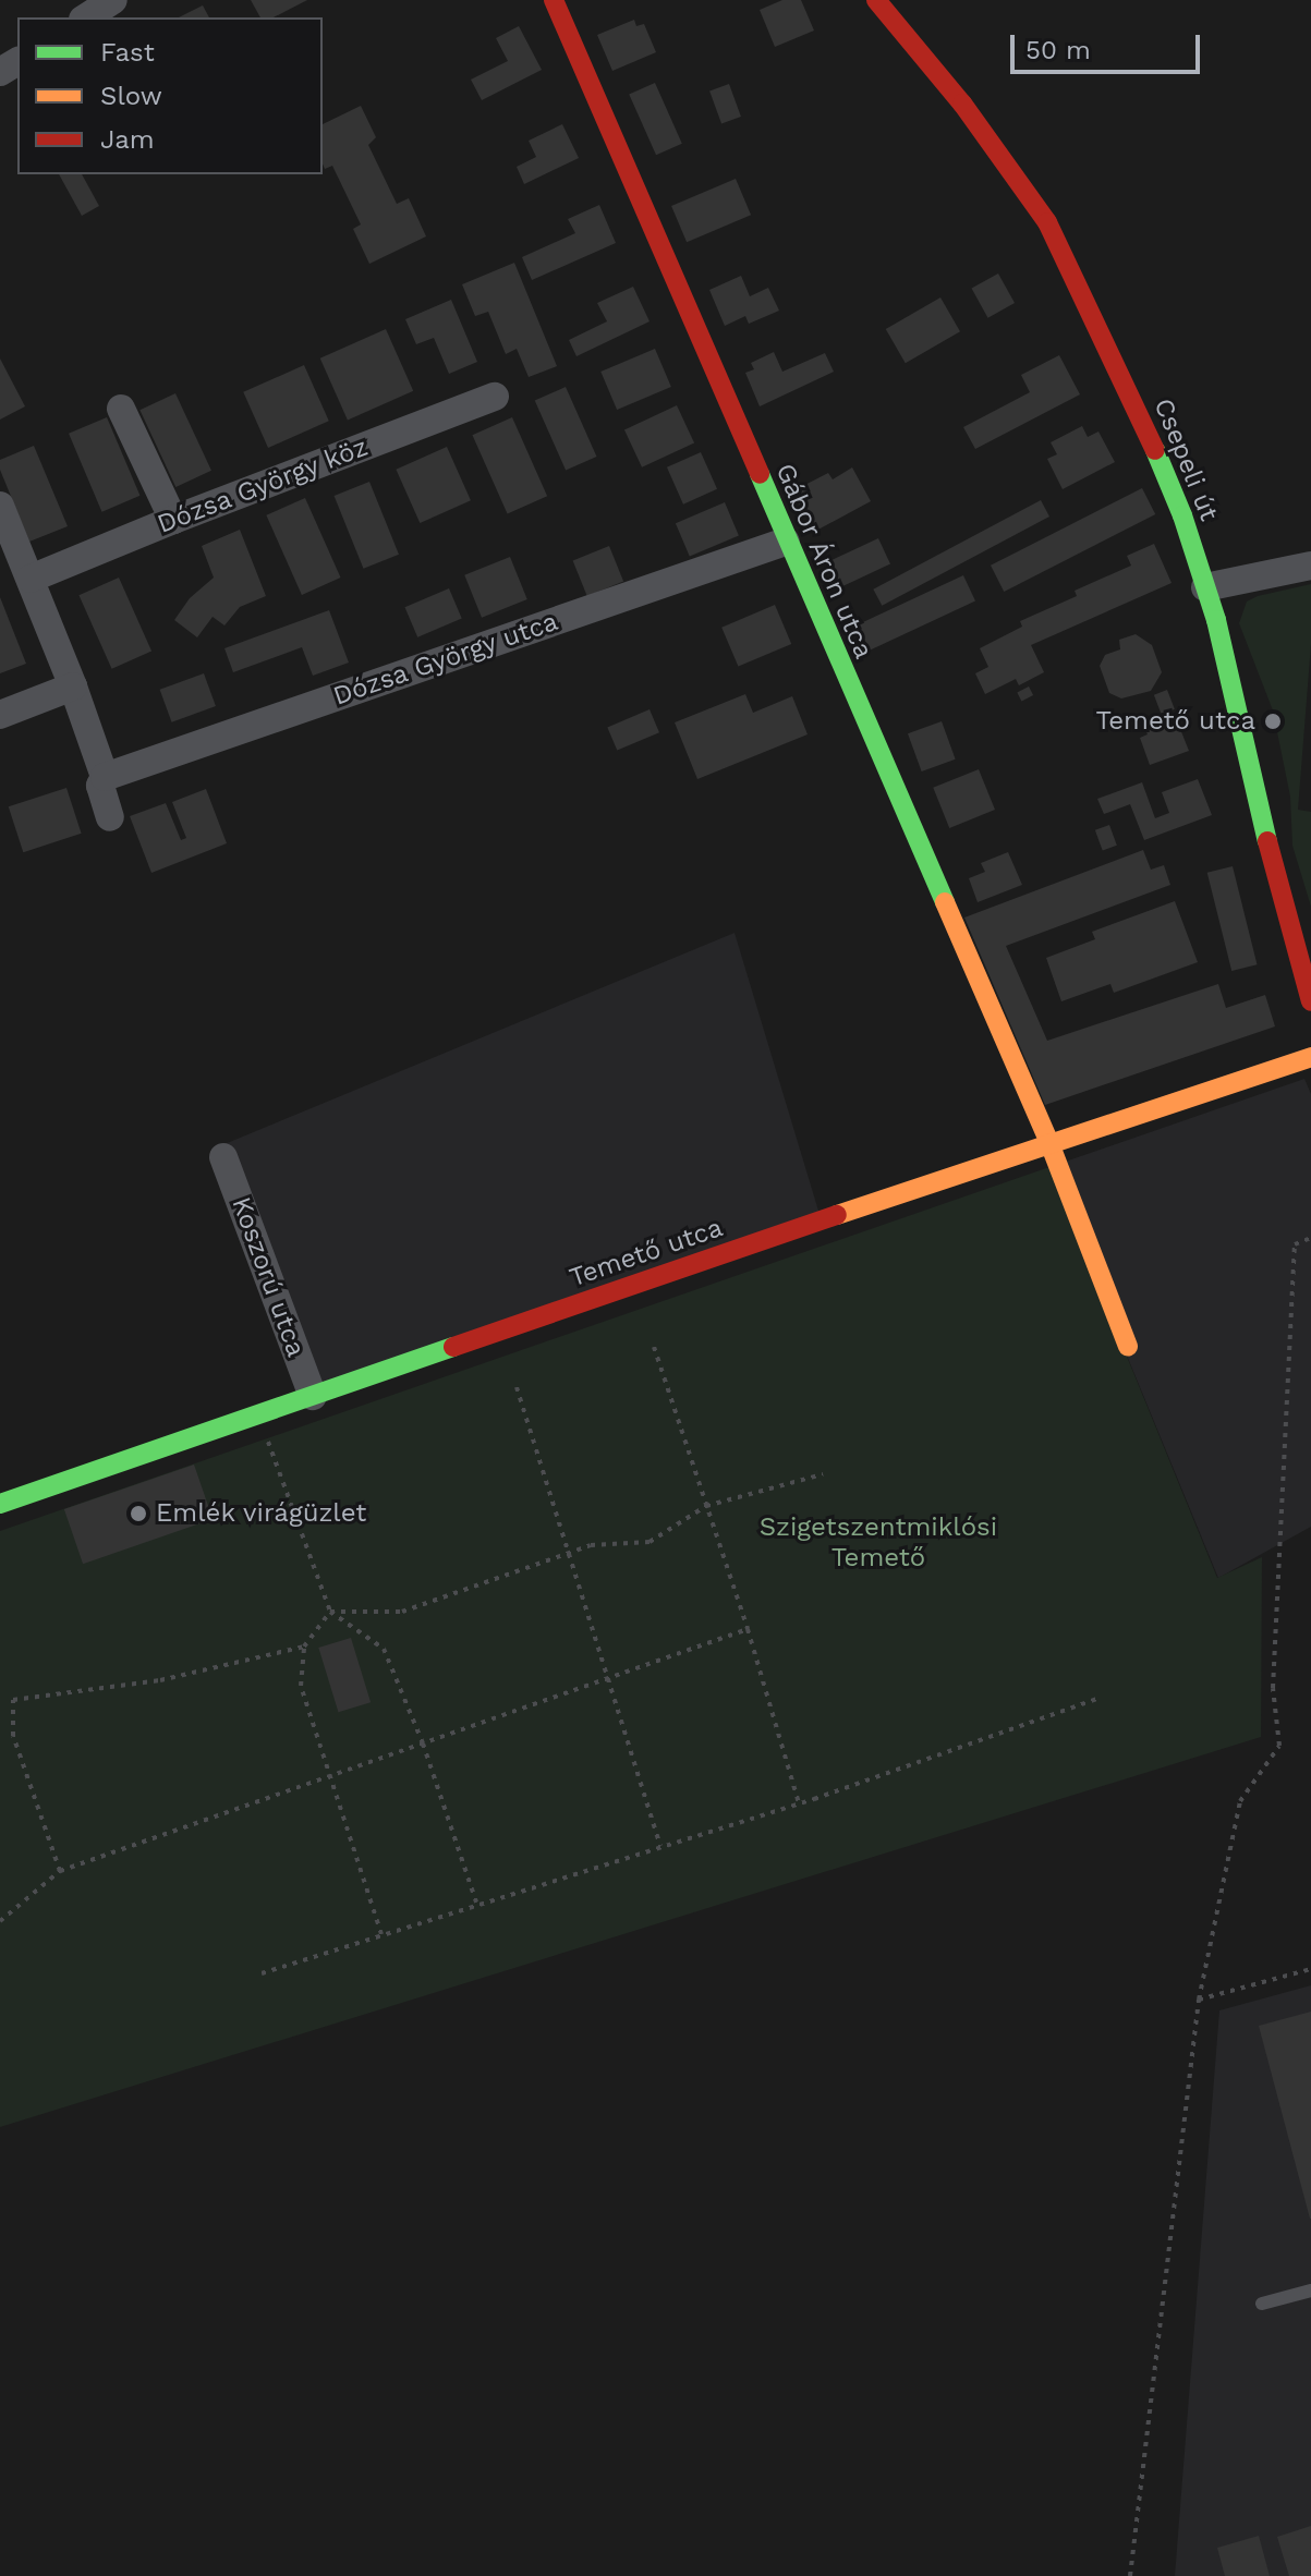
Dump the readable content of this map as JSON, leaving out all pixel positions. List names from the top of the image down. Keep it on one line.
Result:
{"streets":{"street":["Csepeli út","Dózsa György köz","Gábor Áron utca","Dózsa György utca","Temető utca","Koszorú utca"]},"crossings":[["Gábor Áron utca","Dózsa György utca"],["Gábor Áron utca","Temető utca"],["Temető utca","Koszorú utca"]],"parks":["Szigetszentmiklósi Temető"],"places":["Temető utca","Emlék virágüzlet"],"legend":["Fast","Slow","Jam"],"scale_bar":"50 m"}
